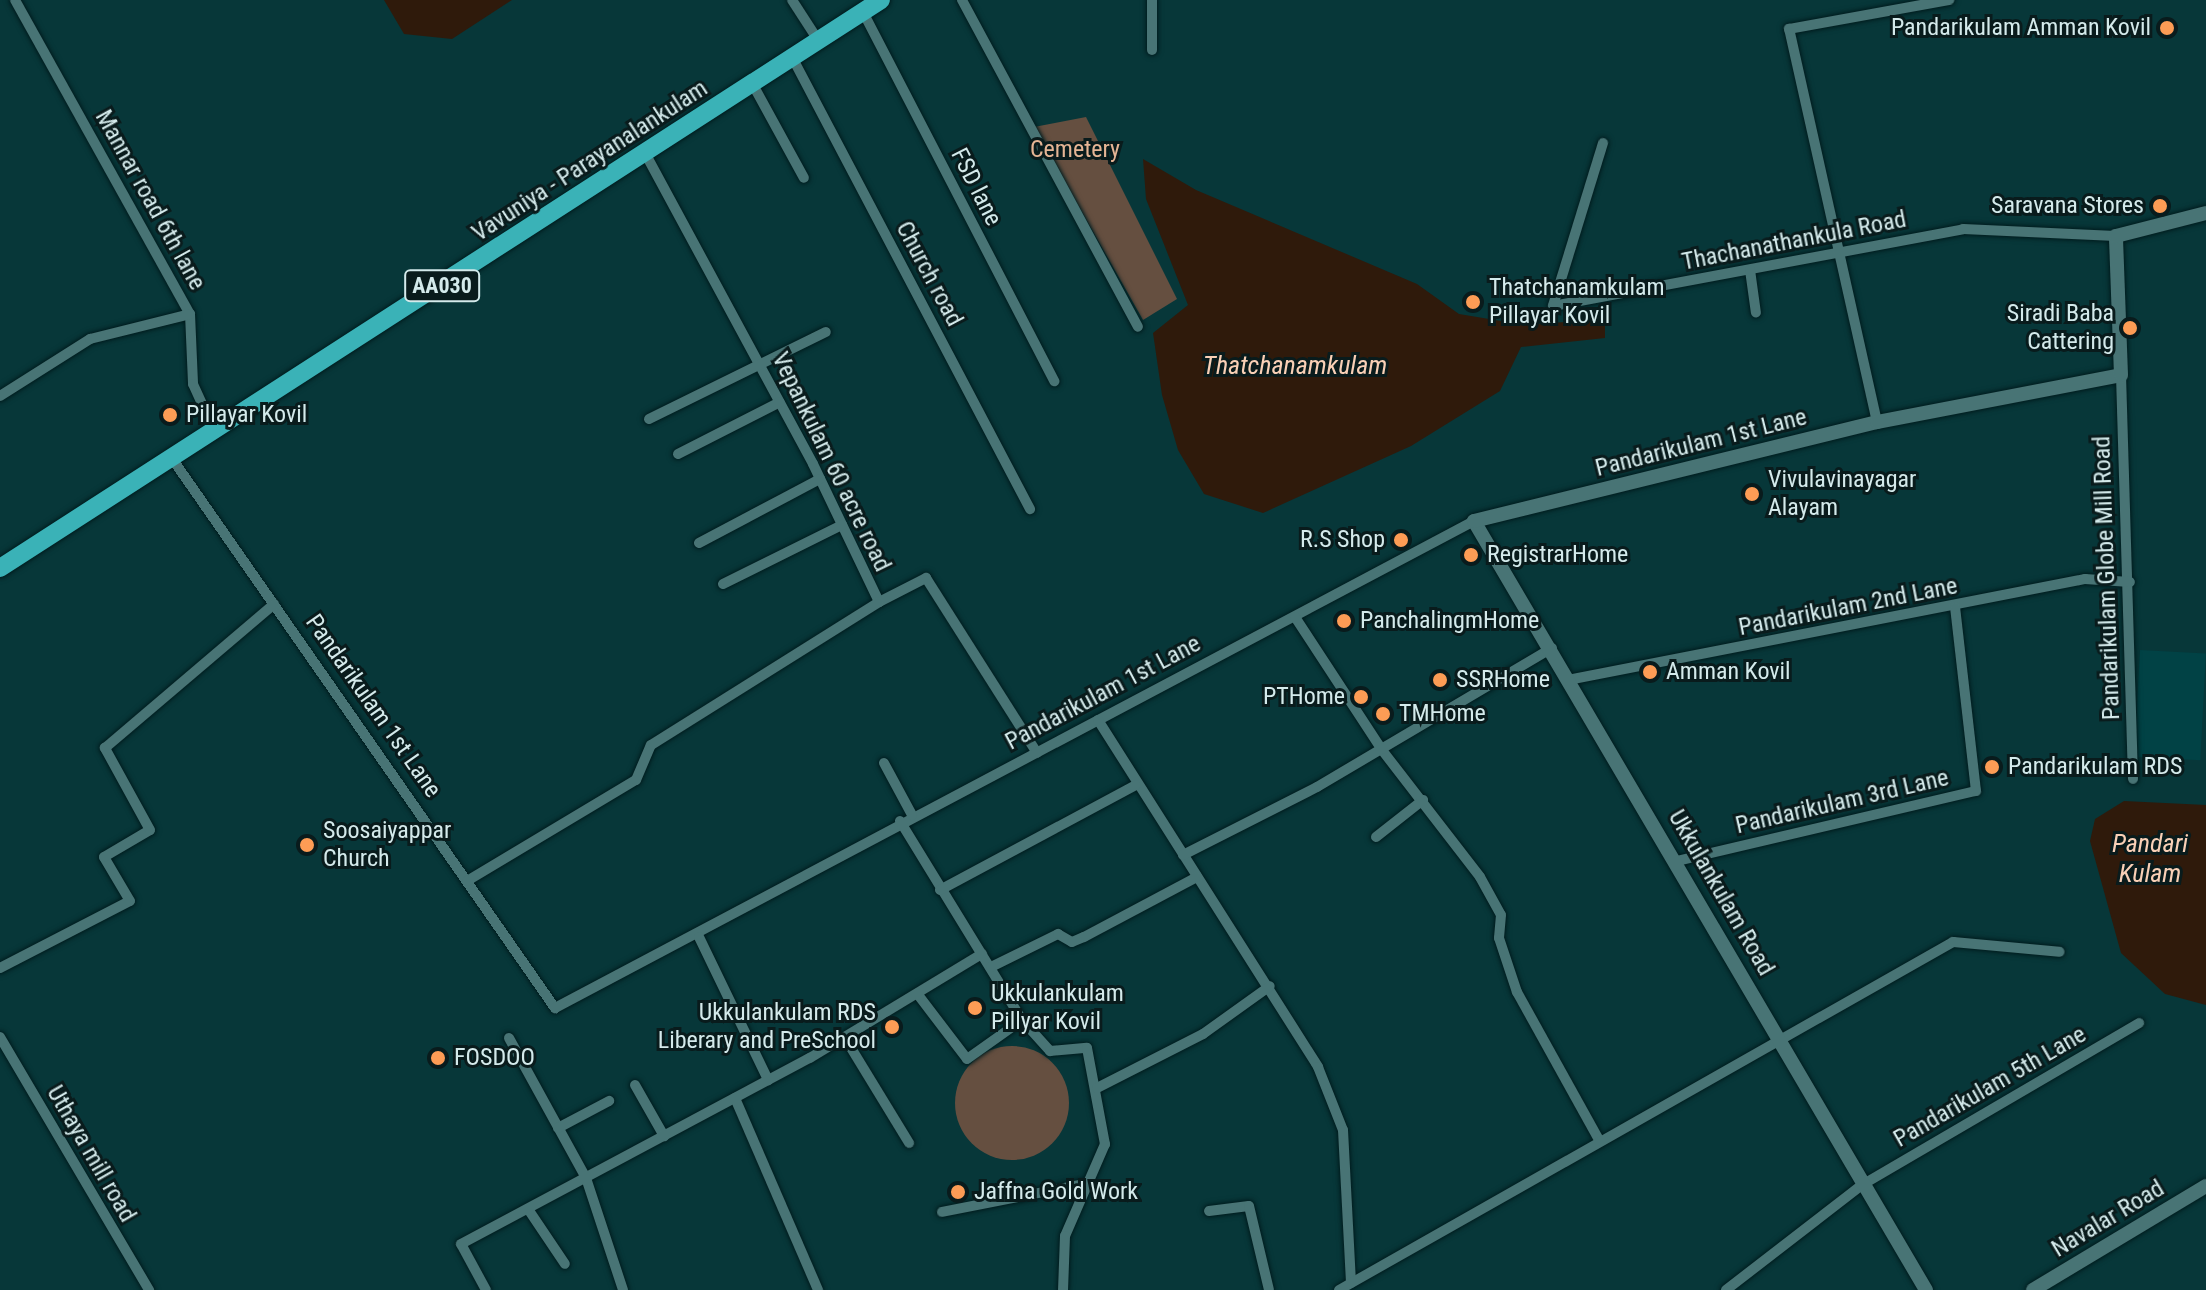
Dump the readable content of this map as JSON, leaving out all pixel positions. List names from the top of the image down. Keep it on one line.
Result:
{"streets":{"highway":["Vavuniya - Parayanalankulam","AA030"],"street":["FSD lane","Mannar road 6th lane","Thachanathankula Road","Church road","Pandarikulam 1st Lane","Vepankulam 60 acre road","Pandarikulam Globe Mill Road","Pandarikulam 2nd Lane","Pandarikulam 3rd Lane","Ukkulankulam Road","Pandarikulam 5th Lane","Uthaya mill road","Navalar Road"]},"crossings":[["Vavuniya - Parayanalankulam","FSD lane"],["Vavuniya - Parayanalankulam","Mannar road 6th lane"],["Vavuniya - Parayanalankulam","Church road"],["Vavuniya - Parayanalankulam","Pandarikulam 1st Lane"],["Vavuniya - Parayanalankulam","Vepankulam 60 acre road"],["Pandarikulam 1st Lane","Vepankulam 60 acre road"],["Pandarikulam 1st Lane","Pandarikulam Globe Mill Road"],["Pandarikulam 1st Lane","Ukkulankulam Road"],["Pandarikulam Globe Mill Road","Pandarikulam 2nd Lane"],["Pandarikulam 2nd Lane","Pandarikulam 3rd Lane"],["Pandarikulam 2nd Lane","Ukkulankulam Road"],["Pandarikulam 3rd Lane","Ukkulankulam Road"],["Ukkulankulam Road","Pandarikulam 5th Lane"]],"water":["Thatchanamkulam","Pandari Kulam"],"parks":["Cemetery"],"places":["Pandarikulam Amman Kovil","Saravana Stores","Thatchanamkulam Pillayar Kovil","Siradi Baba Cattering","Pillayar Kovil","Vivulavinayagar Alayam","R.S Shop","RegistrarHome","PanchalingmHome","Amman Kovil","SSRHome","PTHome","TMHome","Pandarikulam RDS","Soosaiyappar Church","Ukkulankulam Pillyar Kovil","Ukkulankulam RDS Liberary and PreSchool","FOSDOO","Jaffna Gold Work"]}
